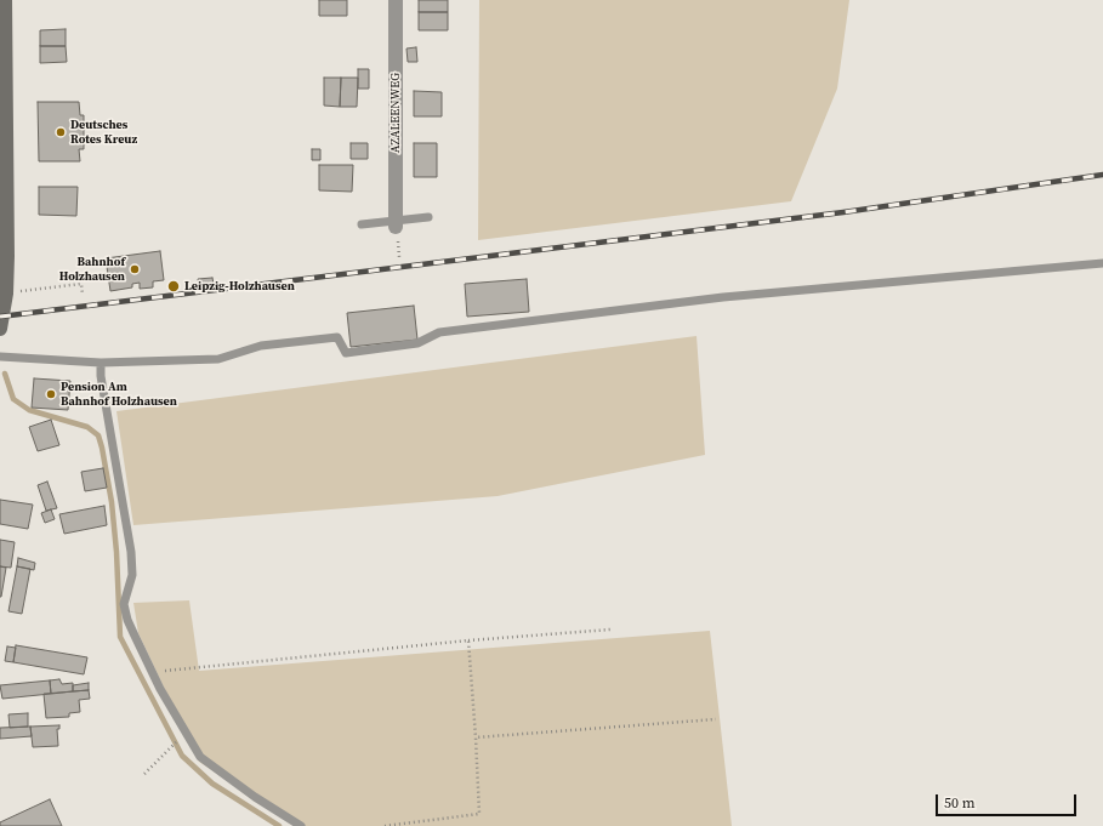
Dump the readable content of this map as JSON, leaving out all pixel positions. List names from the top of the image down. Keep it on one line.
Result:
{"streets":{"street":["AZALEENWEG"]},"places":["Deutsches Rotes Kreuz","Bahnhof Holzhausen","Leipzig-Holzhausen","Pension Am Bahnhof Holzhausen"],"scale_bar":"50 m"}
